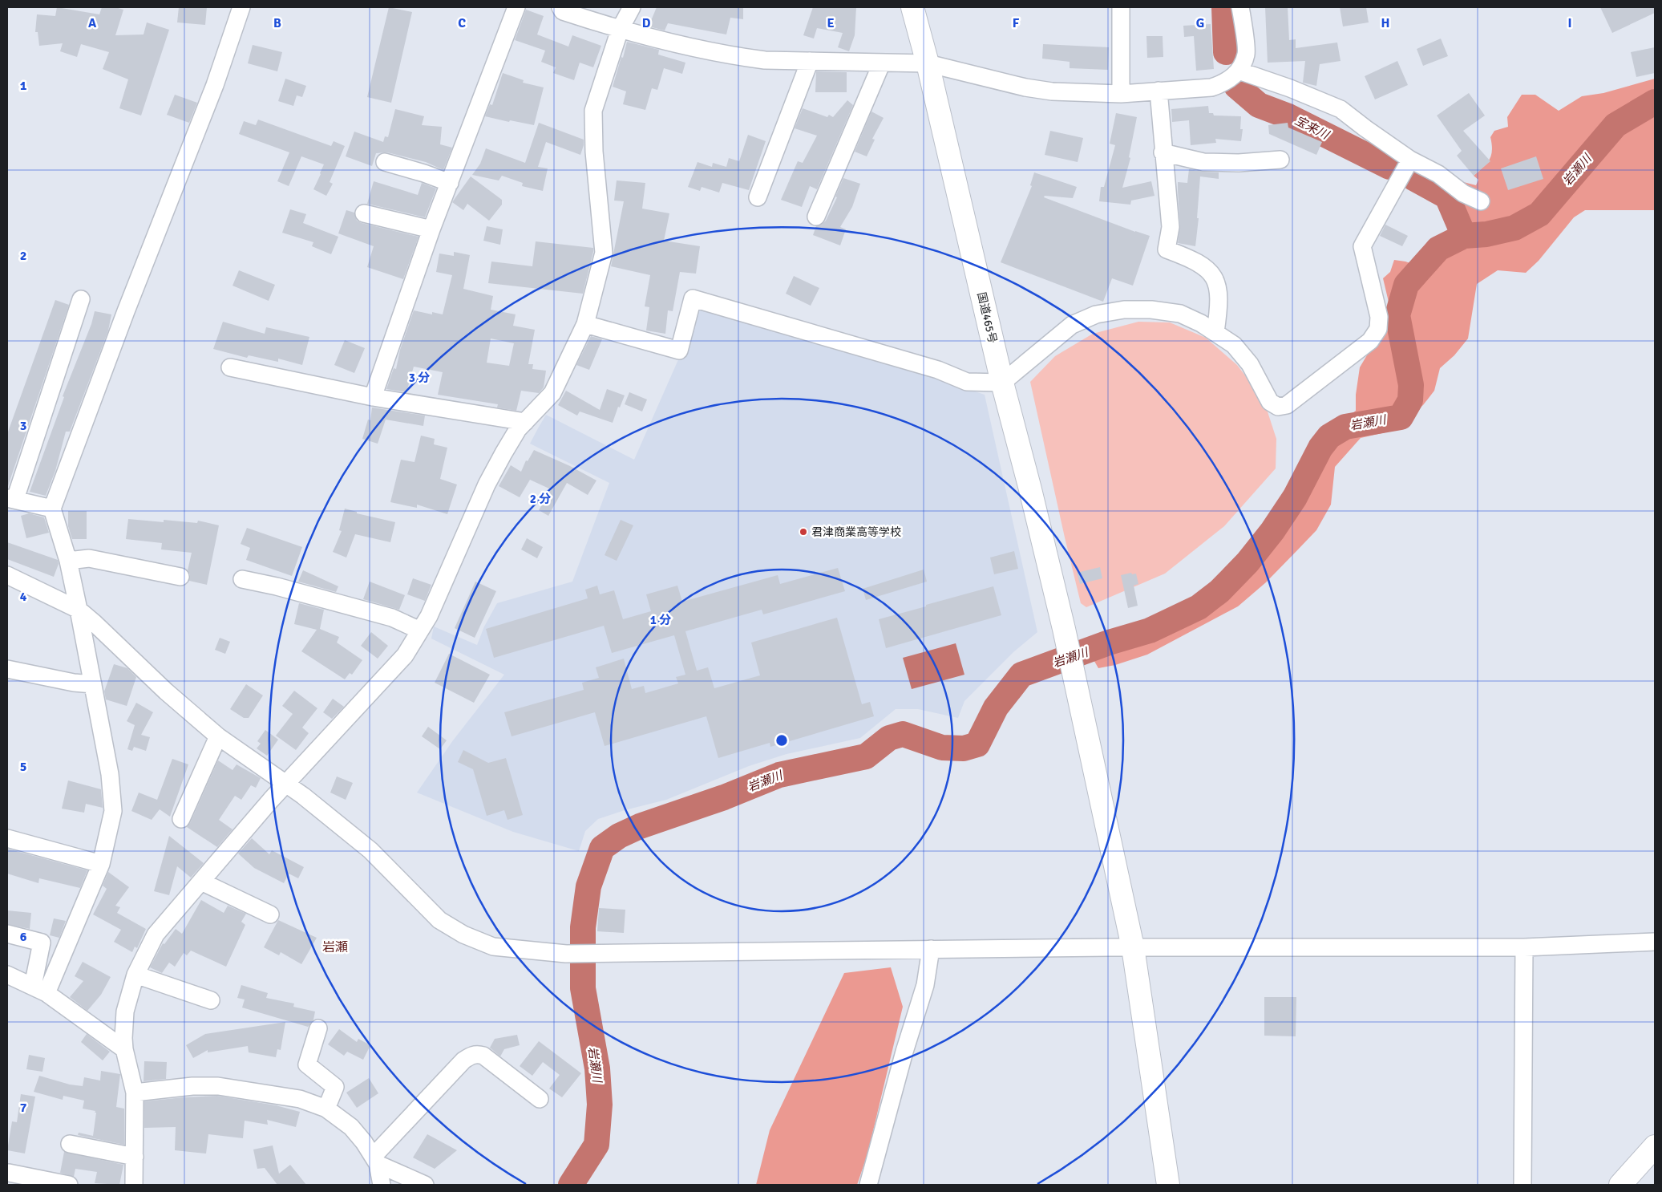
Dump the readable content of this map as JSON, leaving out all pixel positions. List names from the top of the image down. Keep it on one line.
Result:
{"streets":{"main road":["国道465号"]},"districts":["岩瀬"],"water":["宝来川","岩瀬川"],"places":["君津商業高等学校"],"grid":{"columns":["A","B","C","D","E","F","G","H","I"],"rows":["1","2","3","4","5","6","7"]},"rings":["3 分","2 分","1 分"]}
